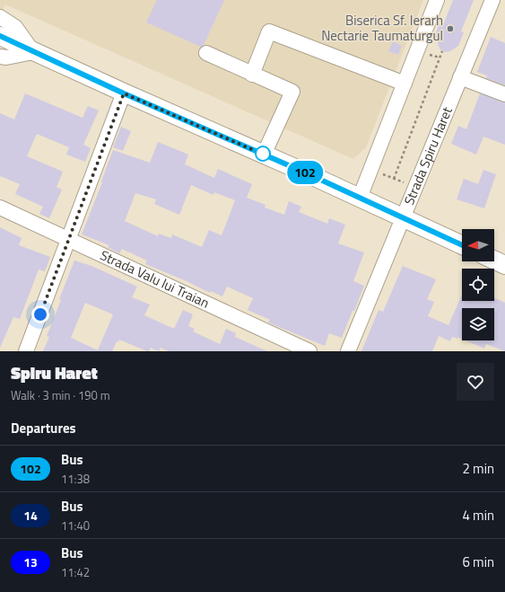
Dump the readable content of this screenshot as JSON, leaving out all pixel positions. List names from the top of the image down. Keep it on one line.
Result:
{"streets":{"street":["Strada Spiru Haret","Strada Valu lui Traian"]},"places":["Biserica Sf. Ierarh Nectarie Taumaturgul"],"lines":["bus line 102"],"north":"left","page":{"on_map":"102","heading":[["Spiru Haret","Walk · 3 min · 190 m"],"Departures"],"list":[{"mark":"102","name":"Bus","note":"11:38","value":"2 min"},{"mark":"14","name":"Bus","note":"11:40","value":"4 min"},{"mark":"13","name":"Bus","note":"11:42","value":"6 min"}]}}
